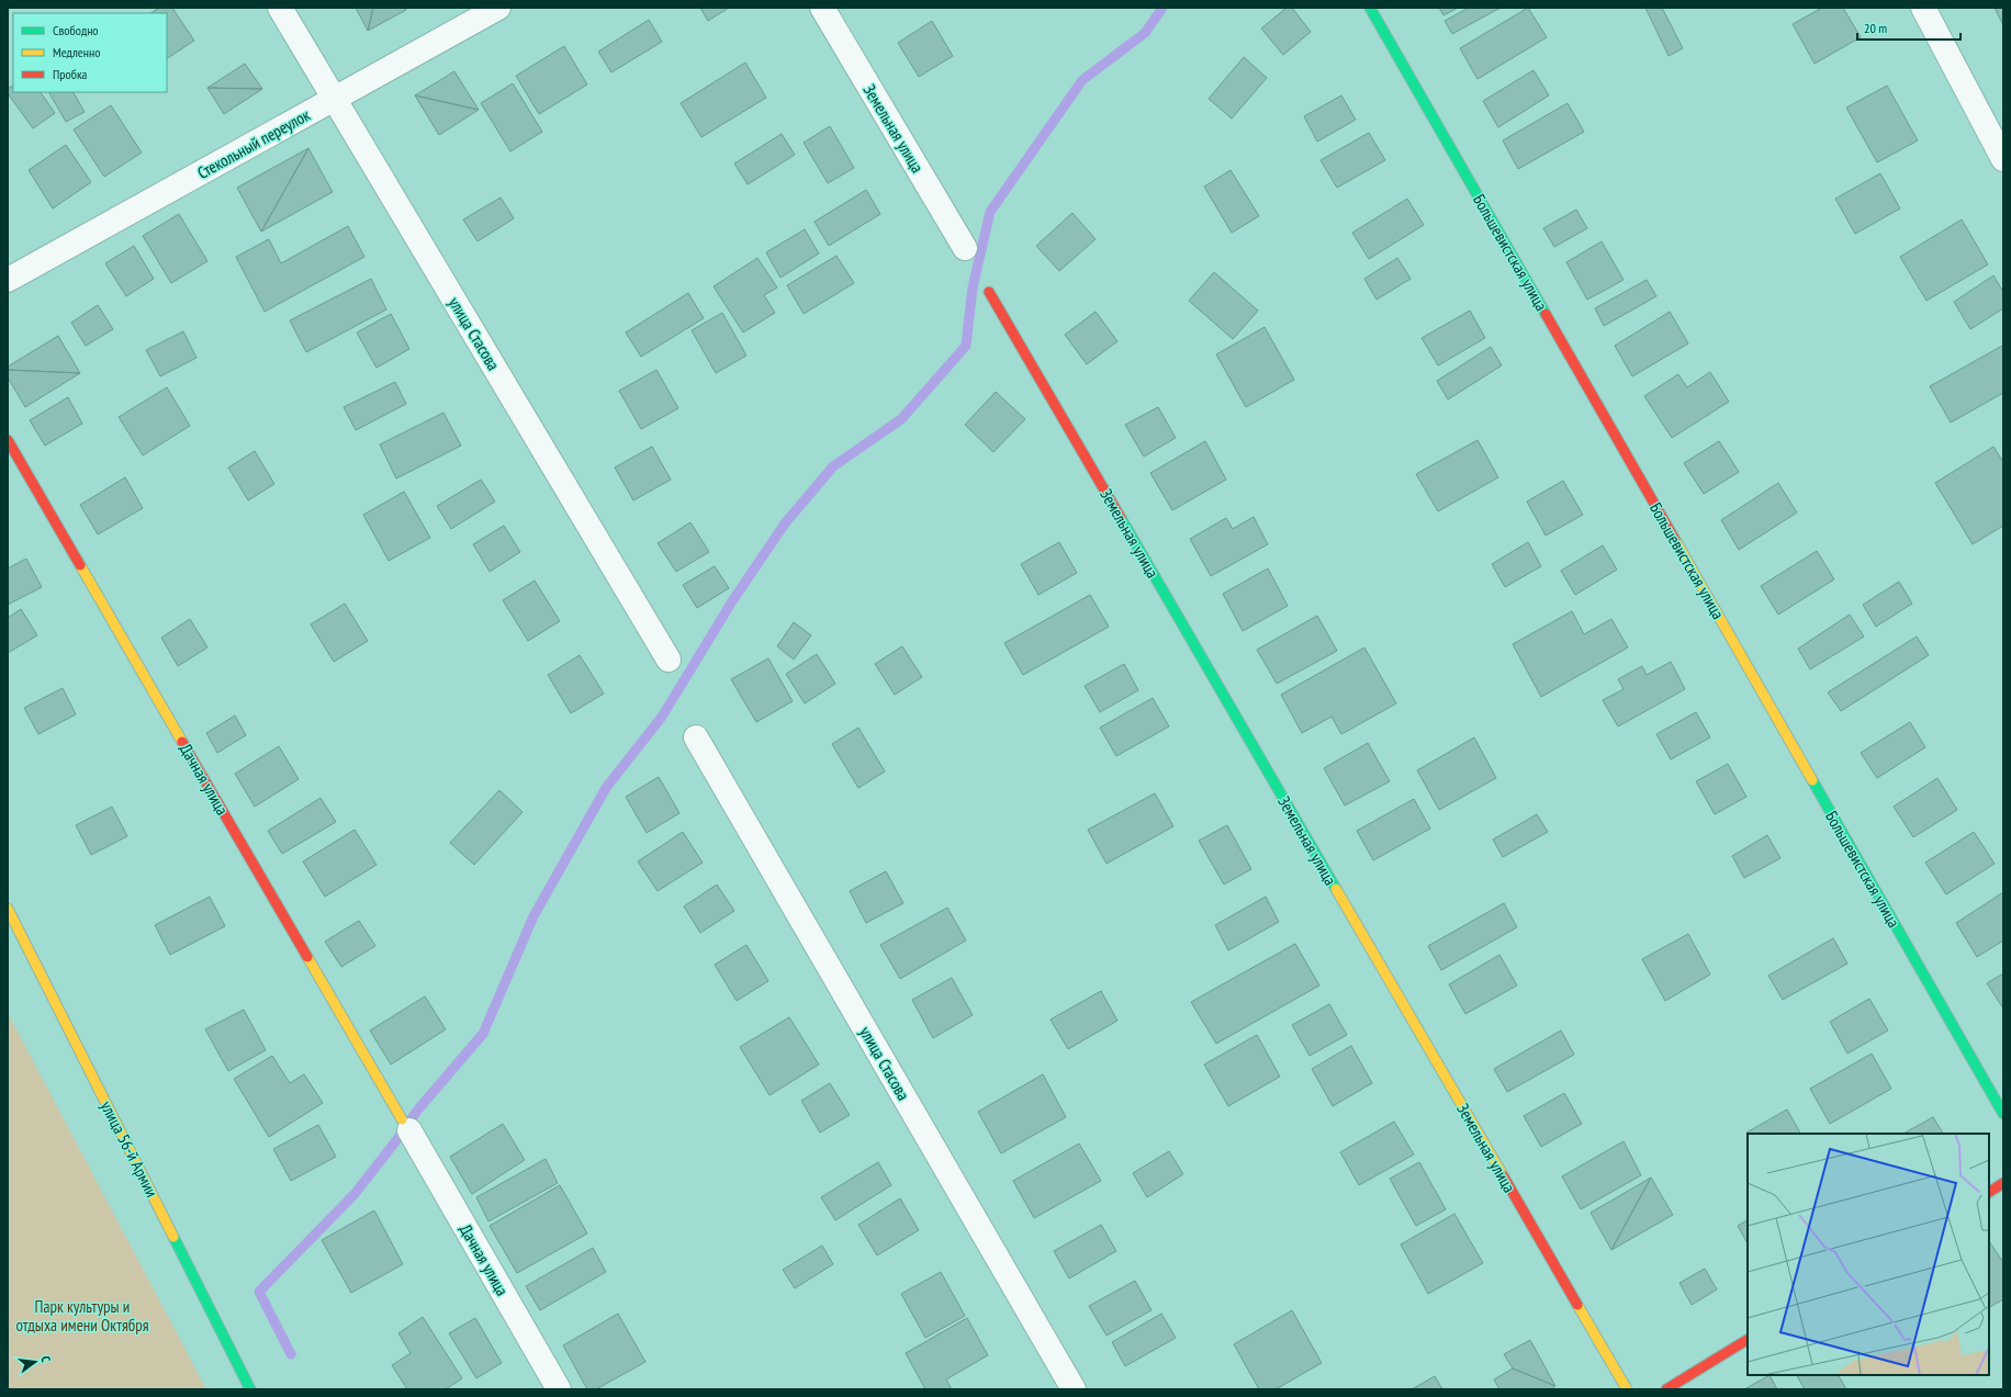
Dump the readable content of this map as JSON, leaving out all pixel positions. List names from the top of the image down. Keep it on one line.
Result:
{"streets":{"street":["Земельная улица","Стекольный переулок","Большевистская улица","улица Стасова","Дачная улица","улица 56-й Армии"]},"crossings":[["Стекольный переулок","улица Стасова"]],"parks":["Парк культуры и отдыха имени Октября"],"legend":["Свободно","Медленно","Пробка"],"scale_bar":"20 m","north":"right"}
